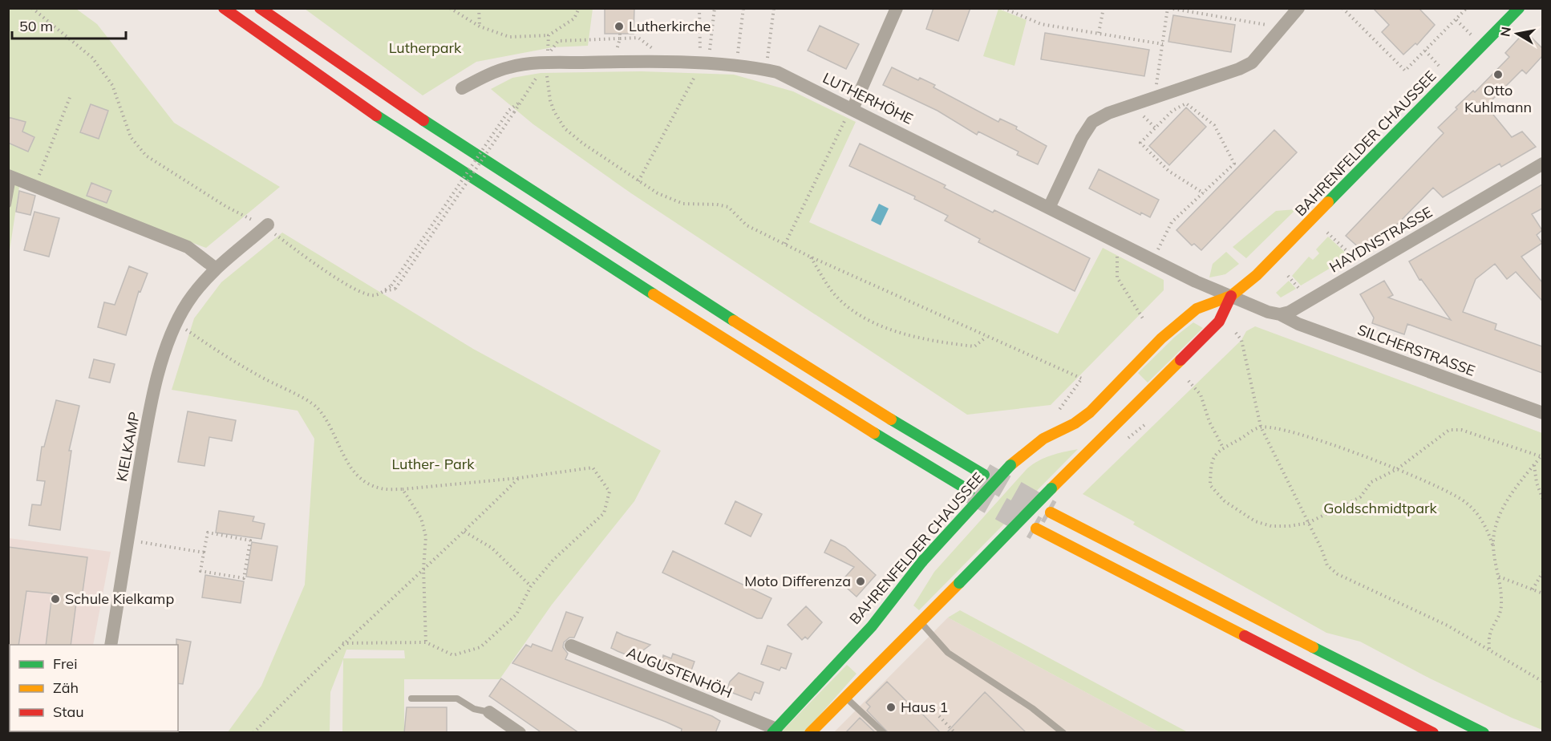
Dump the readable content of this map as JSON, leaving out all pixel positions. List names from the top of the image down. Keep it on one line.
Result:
{"streets":{"main road":["BAHRENFELDER CHAUSSEE"],"street":["LUTHERHÖHE","HAYDNSTRASSE","SILCHERSTRASSE","KIELKAMP","AUGUSTENHÖH"]},"crossings":[["LUTHERHÖHE","BAHRENFELDER CHAUSSEE"],["BAHRENFELDER CHAUSSEE","AUGUSTENHÖH"],["HAYDNSTRASSE","SILCHERSTRASSE"]],"parks":["Lutherpark","Luther- Park","Goldschmidtpark"],"places":["Lutherkirche","Otto Kuhlmann","Moto Differenza","Schule Kielkamp","Haus 1"],"legend":["Frei","Zäh","Stau"],"scale_bar":"50 m","north":"left"}
